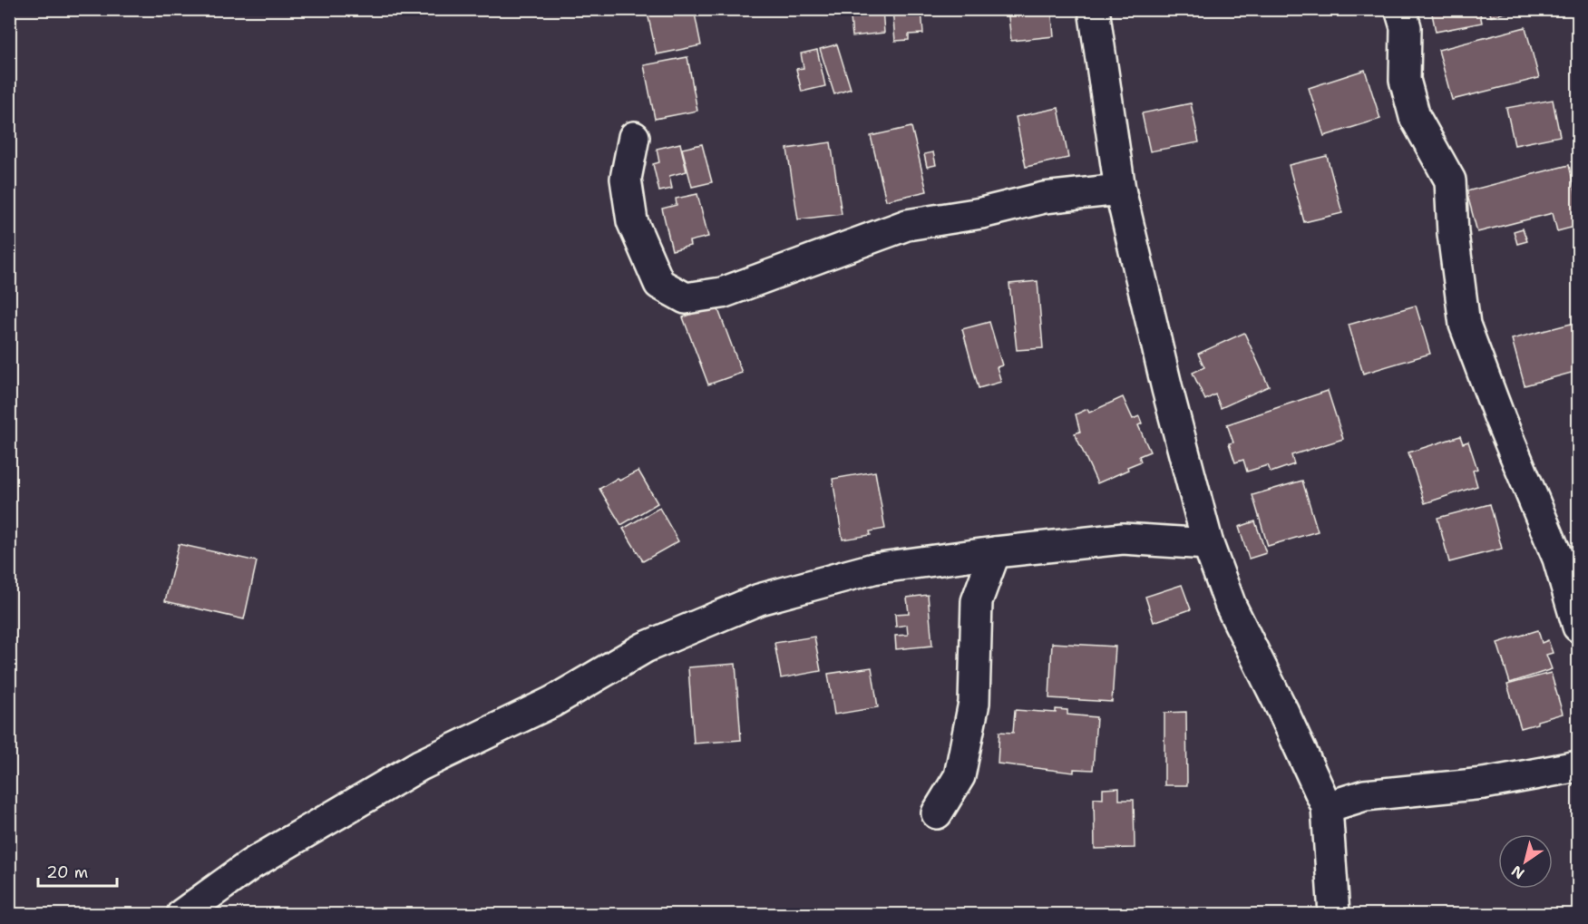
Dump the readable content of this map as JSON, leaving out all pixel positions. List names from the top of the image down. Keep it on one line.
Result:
{"scale_bar":"20 m","north":"bottom left"}
